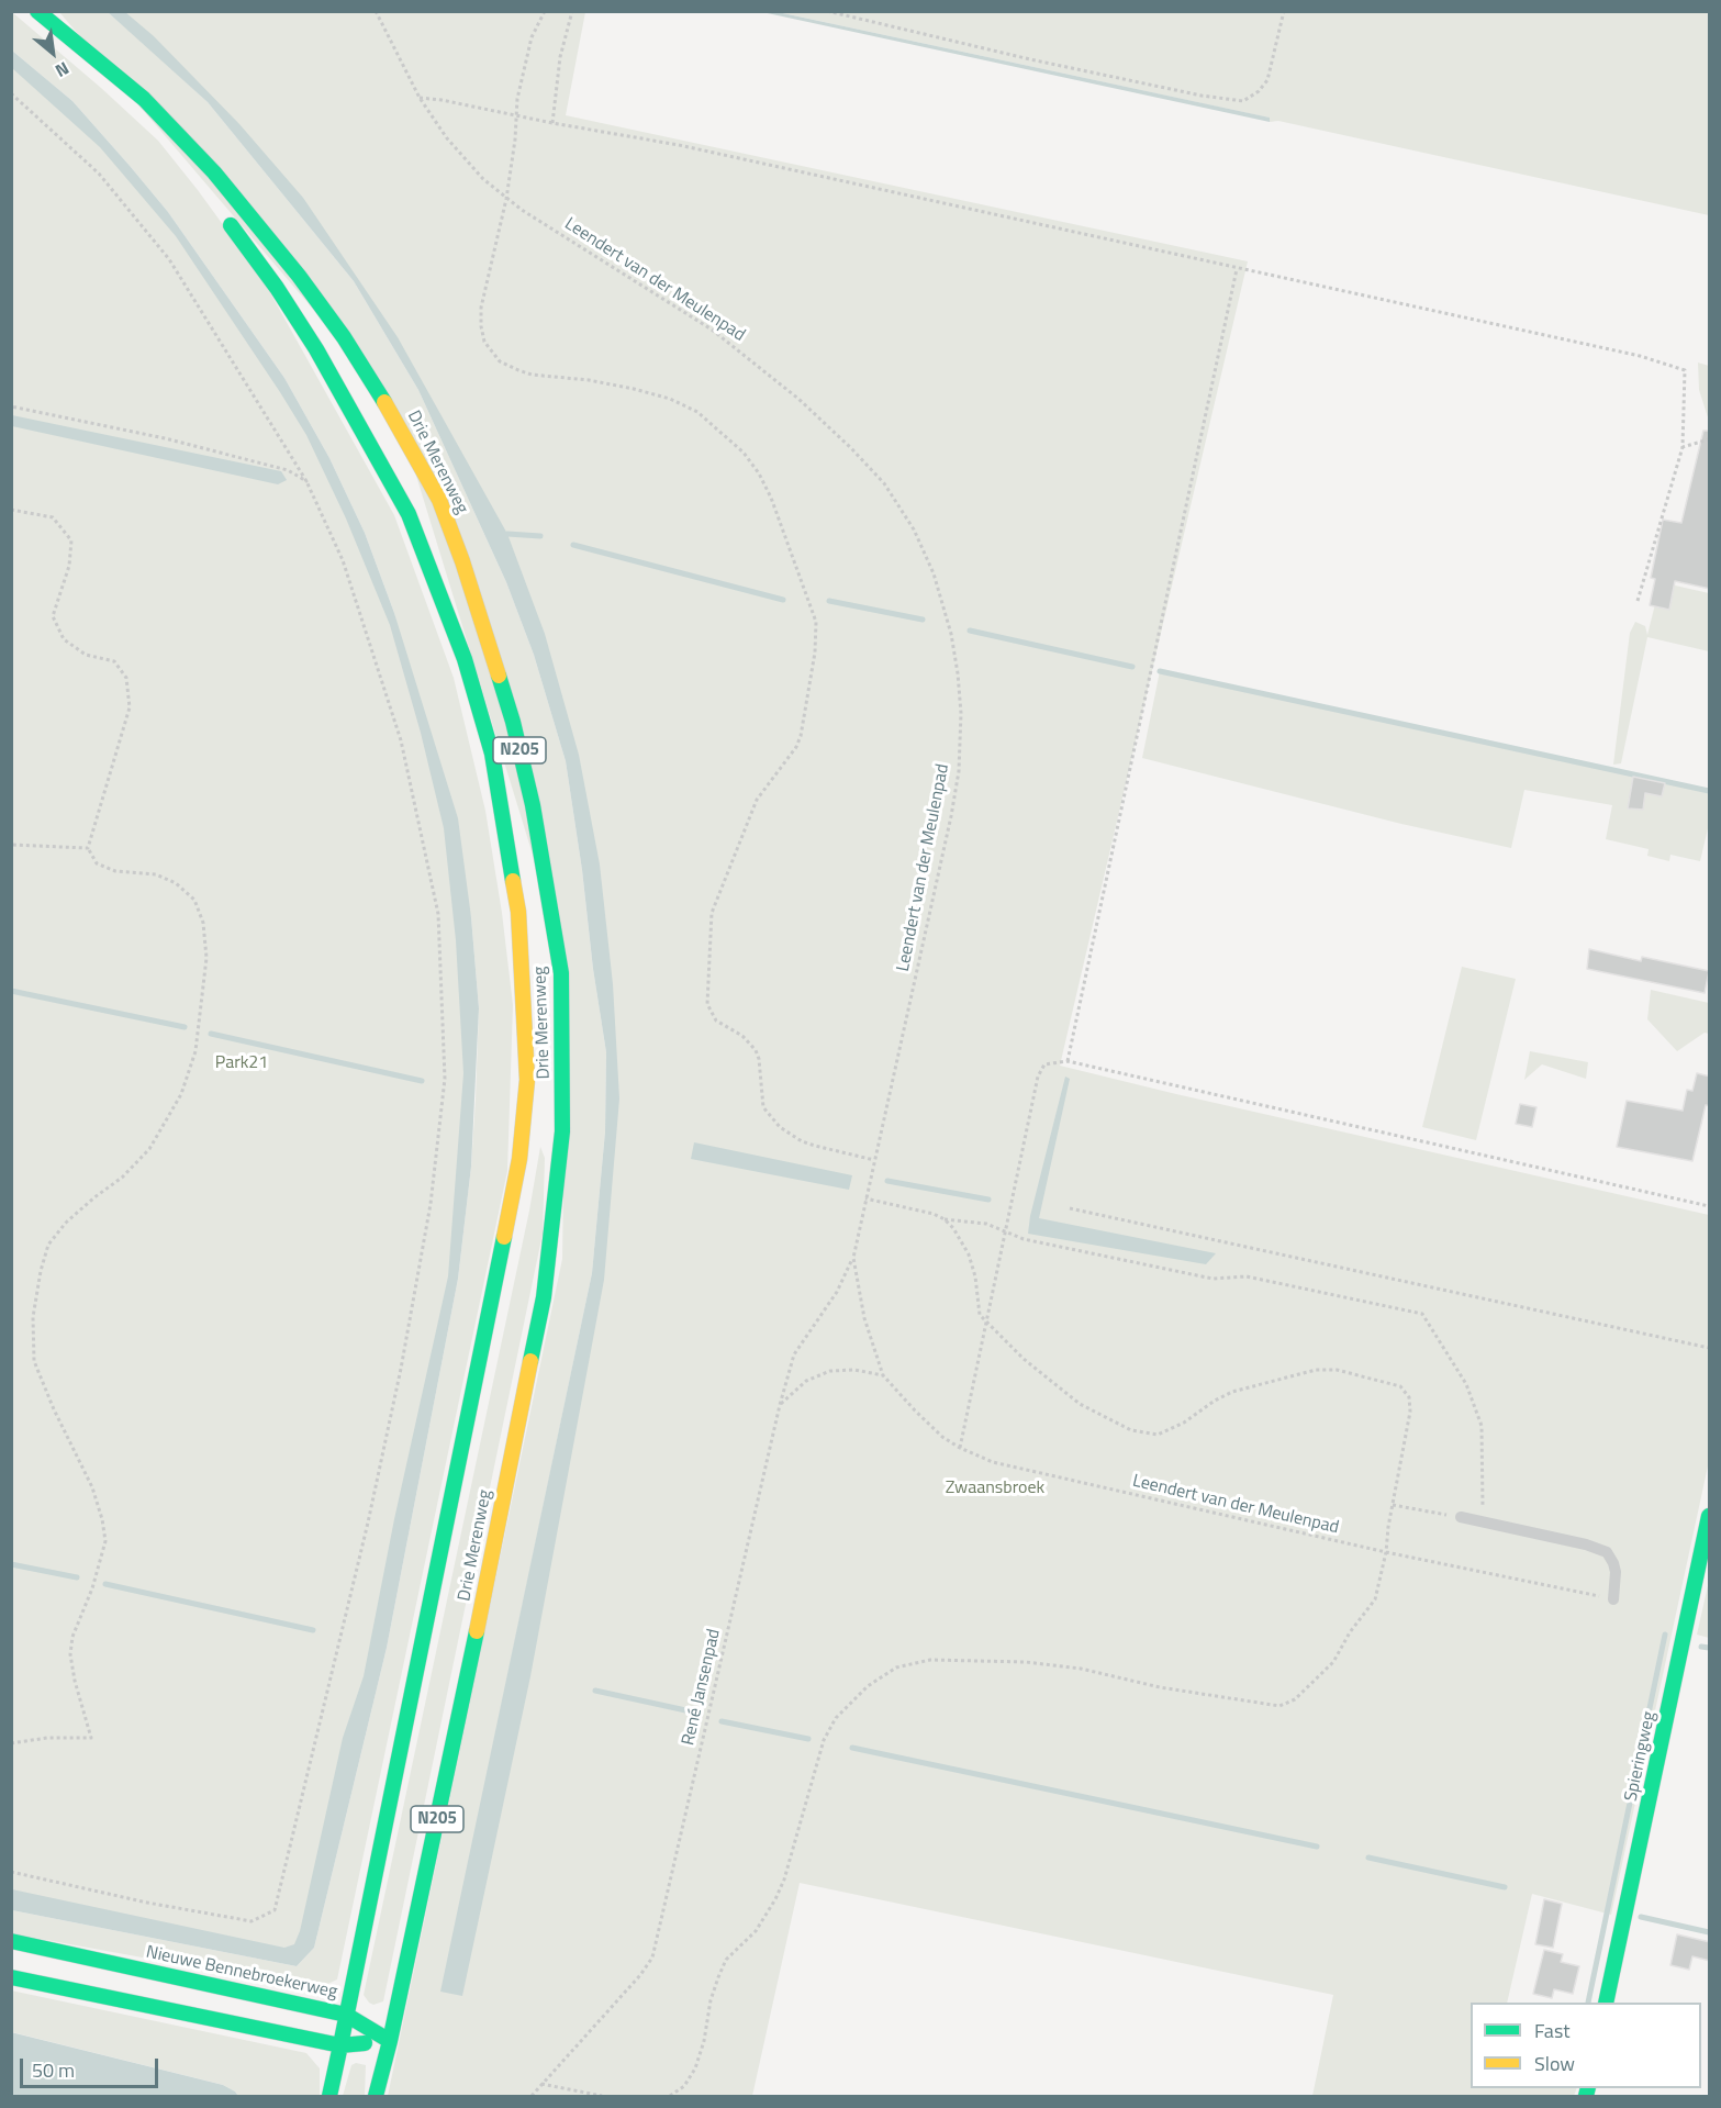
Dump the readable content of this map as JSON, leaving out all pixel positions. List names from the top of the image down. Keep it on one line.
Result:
{"streets":{"main road":["Drie Merenweg","N205","Spieringweg","Nieuwe Bennebroekerweg"],"path":["Leendert van der Meulenpad","René Jansenpad"]},"crossings":[["Leendert van der Meulenpad","René Jansenpad"],["Drie Merenweg","Nieuwe Bennebroekerweg"]],"parks":["Park21","Zwaansbroek"],"legend":["Fast","Slow"],"scale_bar":"50 m","north":"bottom right"}
